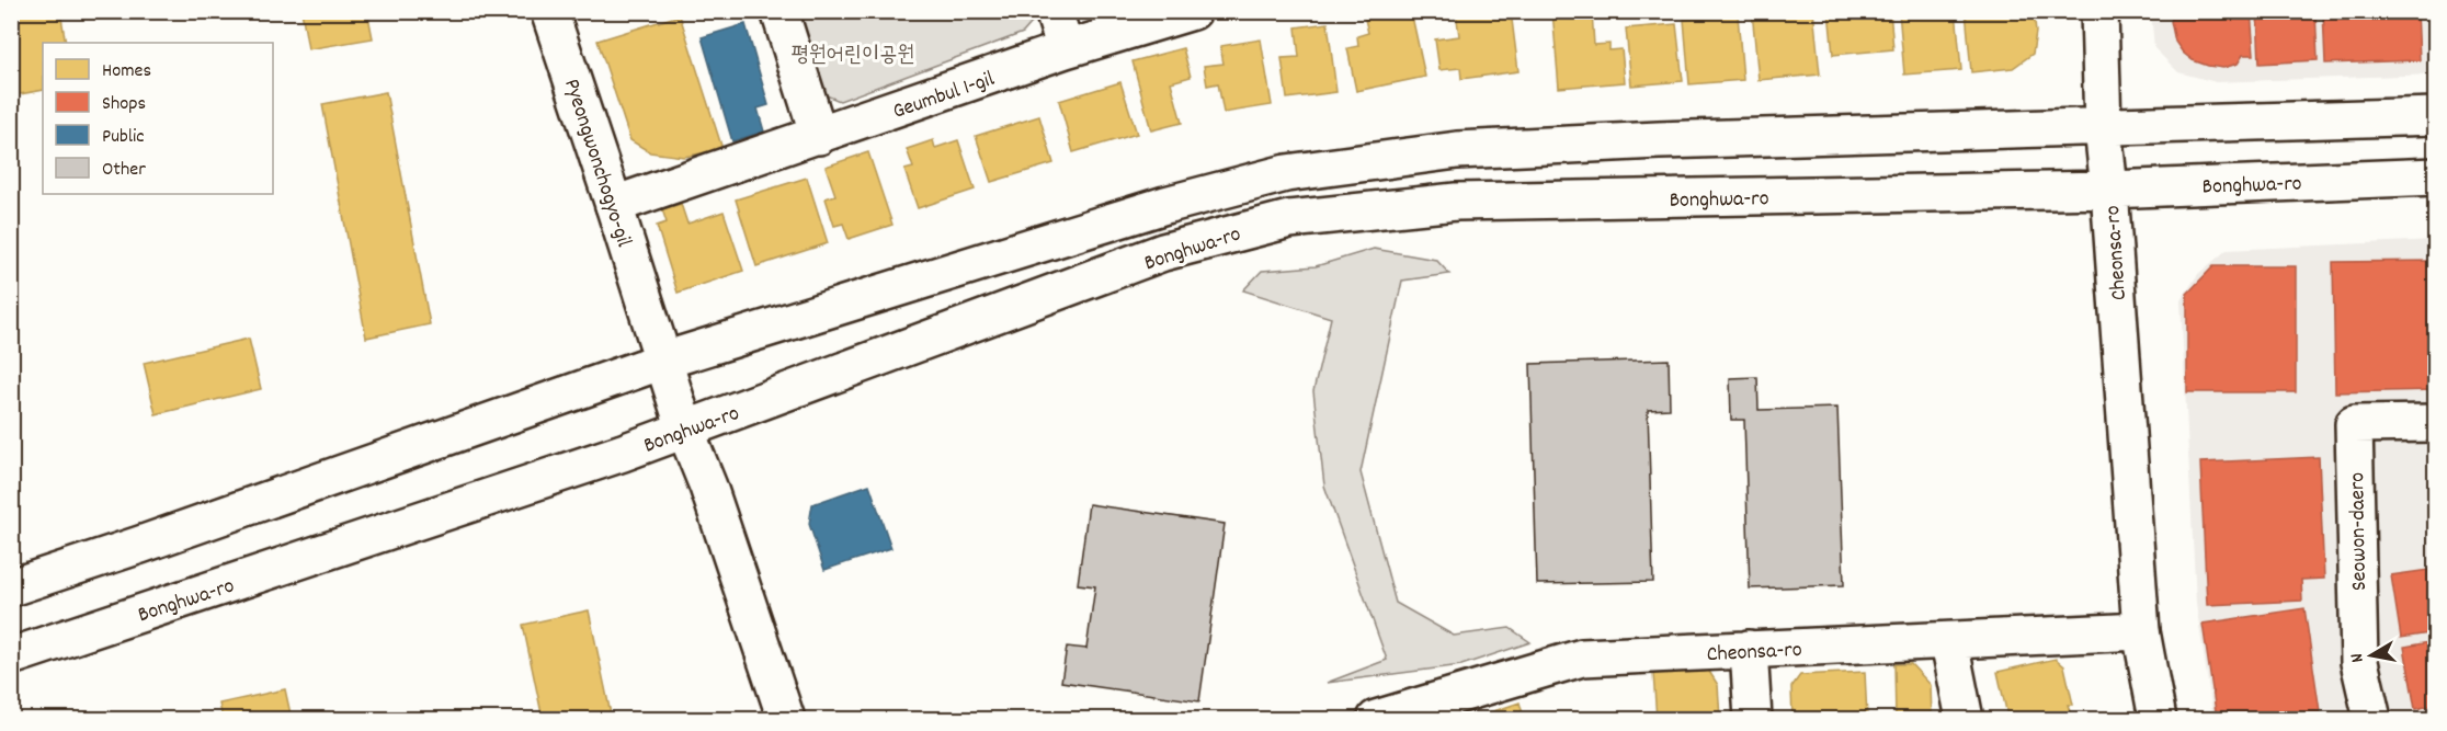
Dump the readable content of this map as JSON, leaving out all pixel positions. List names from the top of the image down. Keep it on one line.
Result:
{"streets":{"street":["Geumbul 1-gil","Pyeongwonchogyo-gil","Bonghwa-ro","Cheonsa-ro","Seowon-daero"]},"crossings":[["Geumbul 1-gil","Pyeongwonchogyo-gil"],["Pyeongwonchogyo-gil","Bonghwa-ro"],["Bonghwa-ro","Cheonsa-ro"]],"parks":["평원어린이공원"],"legend":["Homes","Shops","Public","Other"],"north":"left"}
